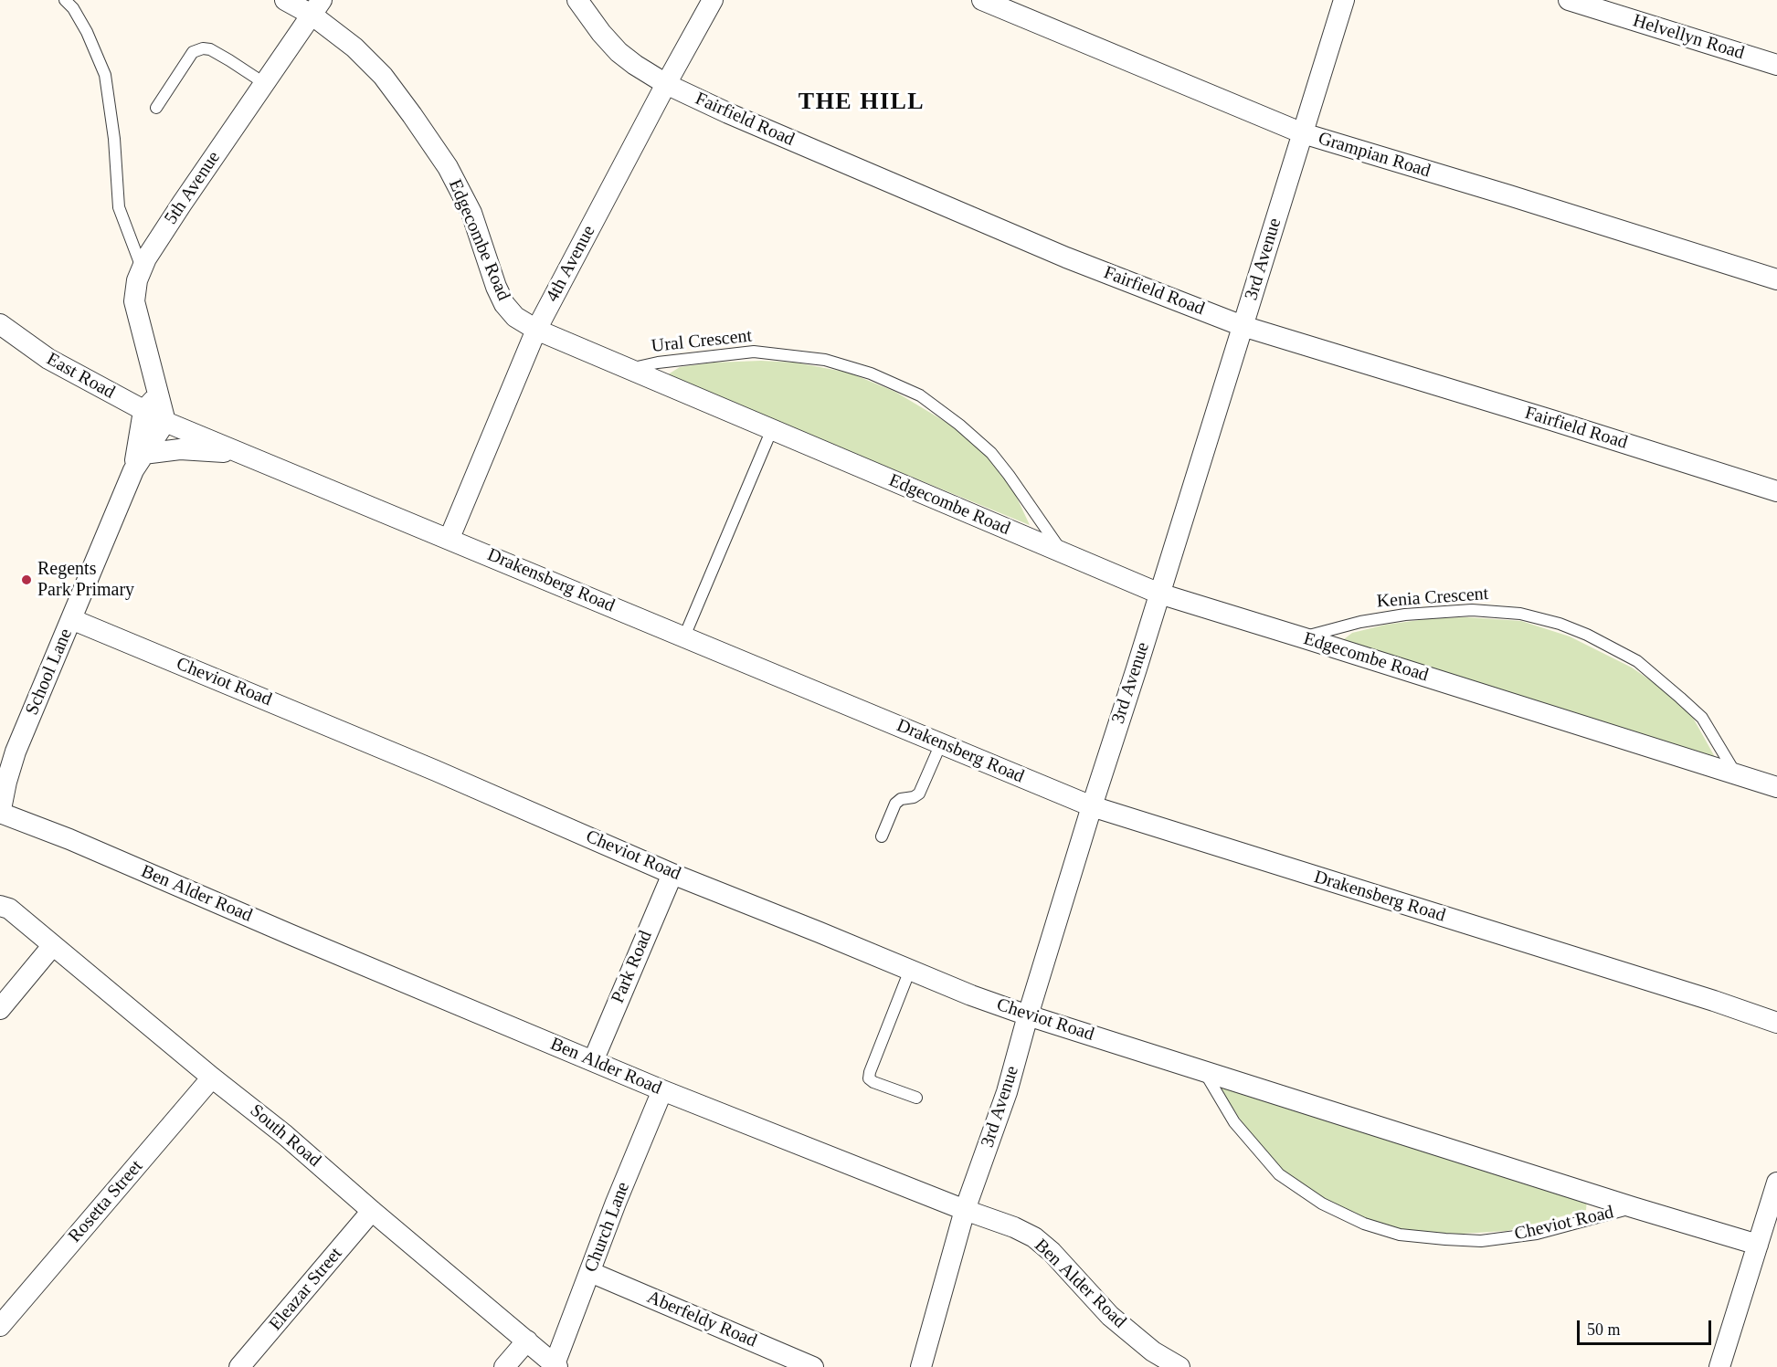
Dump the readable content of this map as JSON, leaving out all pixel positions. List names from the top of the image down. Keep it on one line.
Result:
{"streets":{"street":["Helvellyn Road","Fairfield Road","Grampian Road","5th Avenue","Edgecombe Road","3rd Avenue","4th Avenue","East Road","Drakensberg Road","School Lane","Cheviot Road","Ben Alder Road","Park Road","South Road","Rosetta Street","Church Lane","Eleazar Street","Aberfeldy Road"],"lane":["Ural Crescent","Kenia Crescent"]},"crossings":[["Fairfield Road","3rd Avenue"],["Fairfield Road","4th Avenue"],["Grampian Road","3rd Avenue"],["5th Avenue","Edgecombe Road"],["5th Avenue","East Road"],["5th Avenue","Drakensberg Road"],["5th Avenue","School Lane"],["Edgecombe Road","3rd Avenue"],["Edgecombe Road","4th Avenue"],["Edgecombe Road","Ural Crescent"],["Edgecombe Road","Kenia Crescent"],["3rd Avenue","Drakensberg Road"],["3rd Avenue","Cheviot Road"],["3rd Avenue","Ben Alder Road"],["4th Avenue","Drakensberg Road"],["East Road","Drakensberg Road"],["East Road","School Lane"],["Drakensberg Road","School Lane"],["School Lane","Cheviot Road"],["School Lane","Ben Alder Road"],["Cheviot Road","Park Road"],["Ben Alder Road","Park Road"],["Ben Alder Road","Church Lane"],["South Road","Rosetta Street"],["South Road","Church Lane"],["South Road","Eleazar Street"],["Church Lane","Aberfeldy Road"]],"districts":["THE HILL"],"places":["Regents Park Primary"],"scale_bar":"50 m"}
